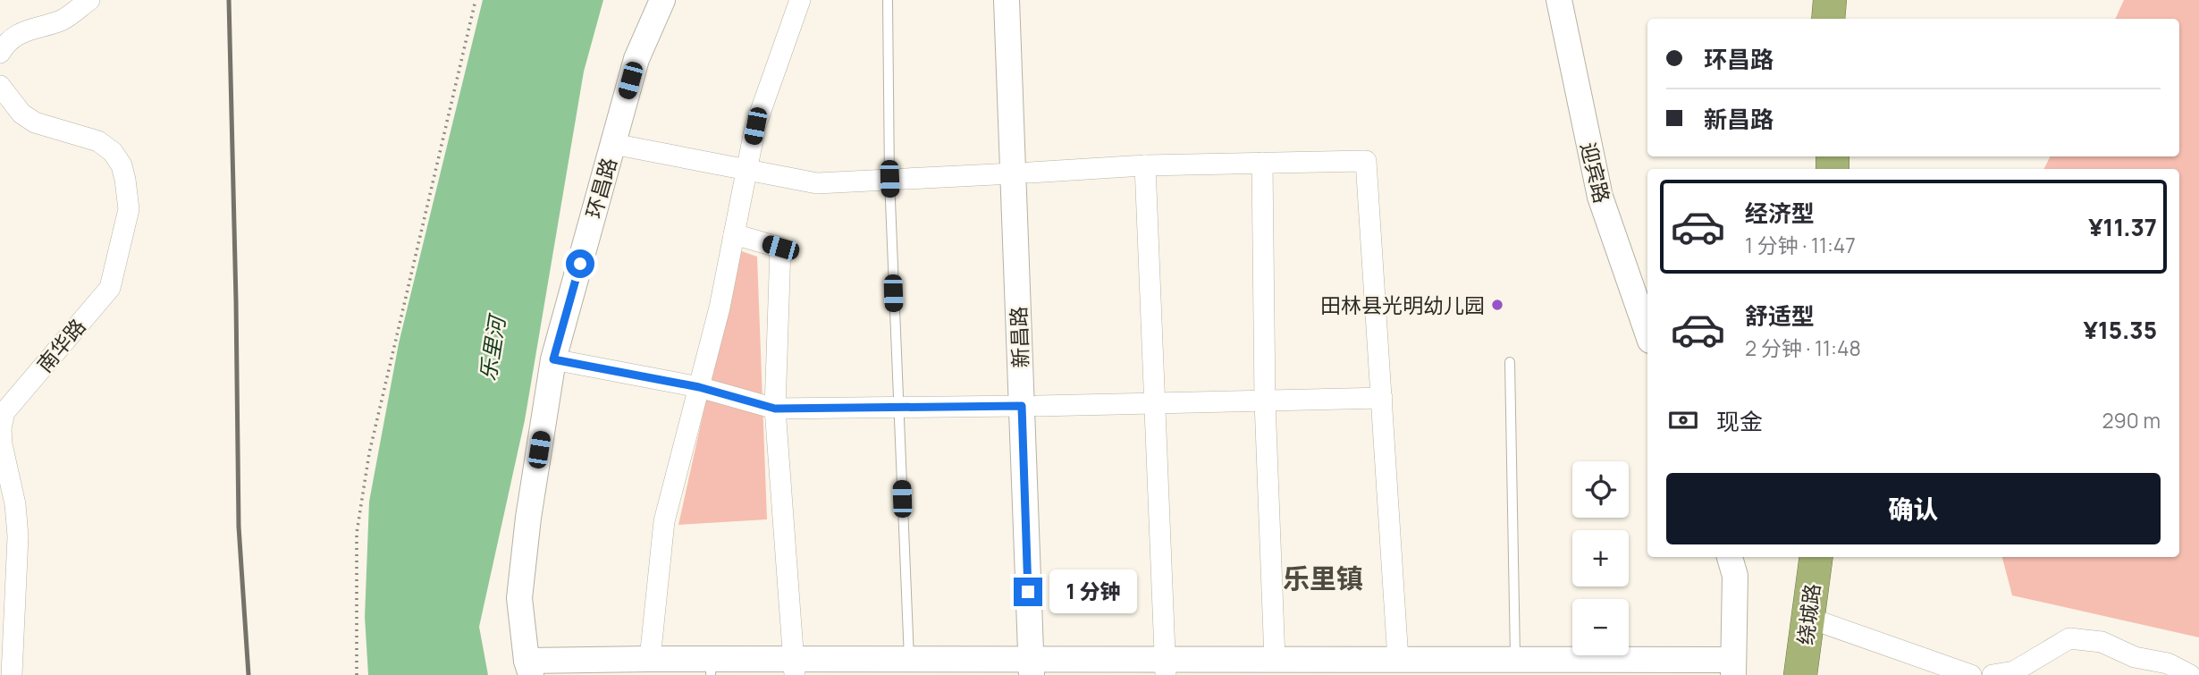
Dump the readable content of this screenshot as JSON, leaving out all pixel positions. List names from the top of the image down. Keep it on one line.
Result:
{"streets":{"highway":["绕城路"],"street":["迎宾路","环昌路","新昌路","南华路"]},"districts":["乐里镇"],"water":["乐里河"],"places":["田林县光明幼儿园"],"page":{"banner":["环昌路","新昌路"],"list":[{"name":"经济型","note":"1 分钟 · 11:47","value":"¥11.37"},{"name":"舒适型","note":"2 分钟 · 11:48","value":"¥15.35"}],"pay":["现金","290 m"],"buttons":"确认","map_buttons":["+","−"],"bubble":"1 分钟"}}
